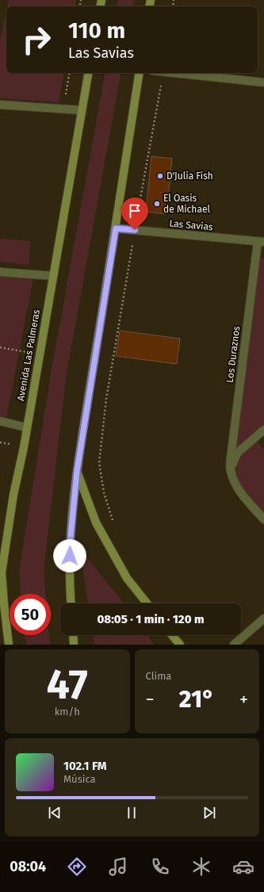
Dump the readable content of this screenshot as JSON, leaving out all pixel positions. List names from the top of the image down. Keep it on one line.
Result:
{"streets":{"main road":["Avenida Las Palmeras"],"street":["Las Savias","Los Duraznos"]},"crossings":[["Las Savias","Los Duraznos"]],"places":["D'Julia Fish","El Oasis de Michael"],"page":{"turn":["110 m","Las Savias"],"limit":"50","trip":"08:05 · 1 min · 120 m","tile":[["47","km/h"],"Clima"],"heat":["−","21°","+"],"song":["102.1 FM","Música"],"tabs":"08:04"}}
